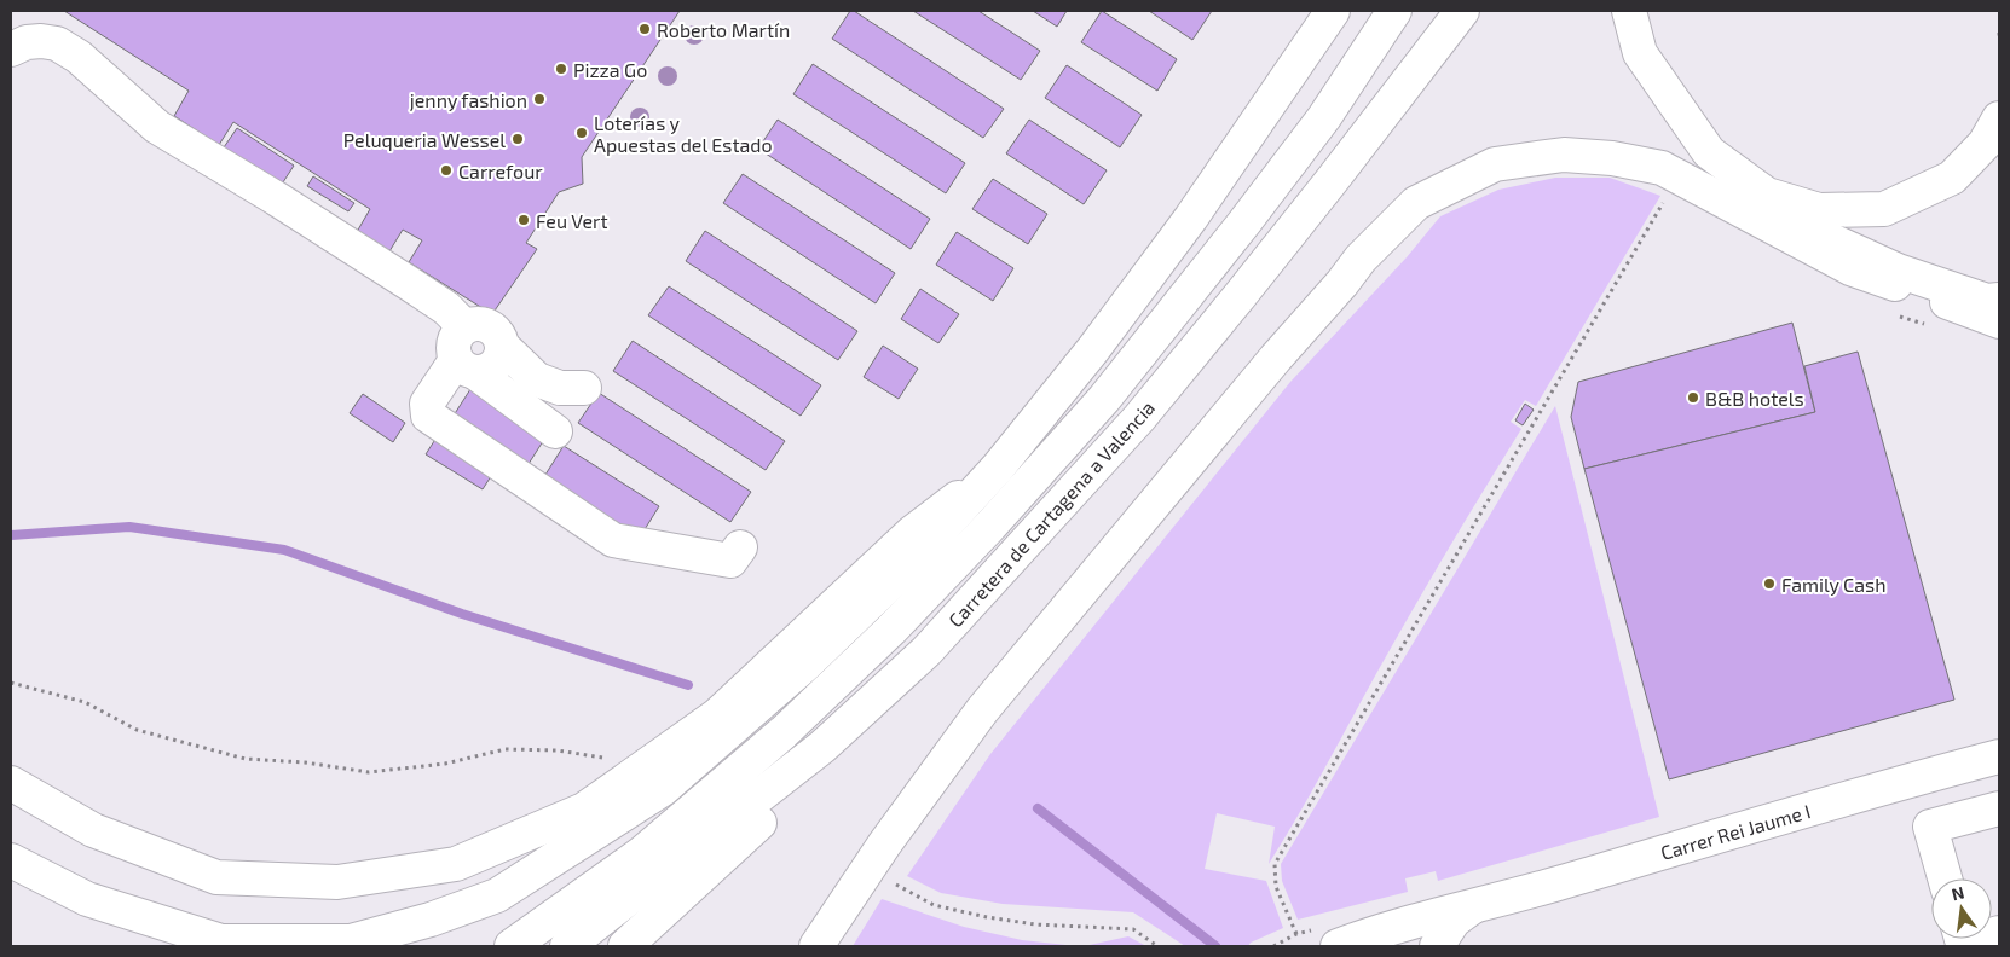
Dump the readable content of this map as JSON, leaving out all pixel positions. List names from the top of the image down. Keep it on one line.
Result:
{"streets":{"main road":["Carretera de Cartagena a Valencia","Carrer Rei Jaume I"]},"places":["Roberto Martín","Pizza Go","jenny fashion","Loterías y Apuestas del Estado","Peluqueria Wessel","Carrefour","Feu Vert","B&B hotels","Family Cash"],"north":"top"}
